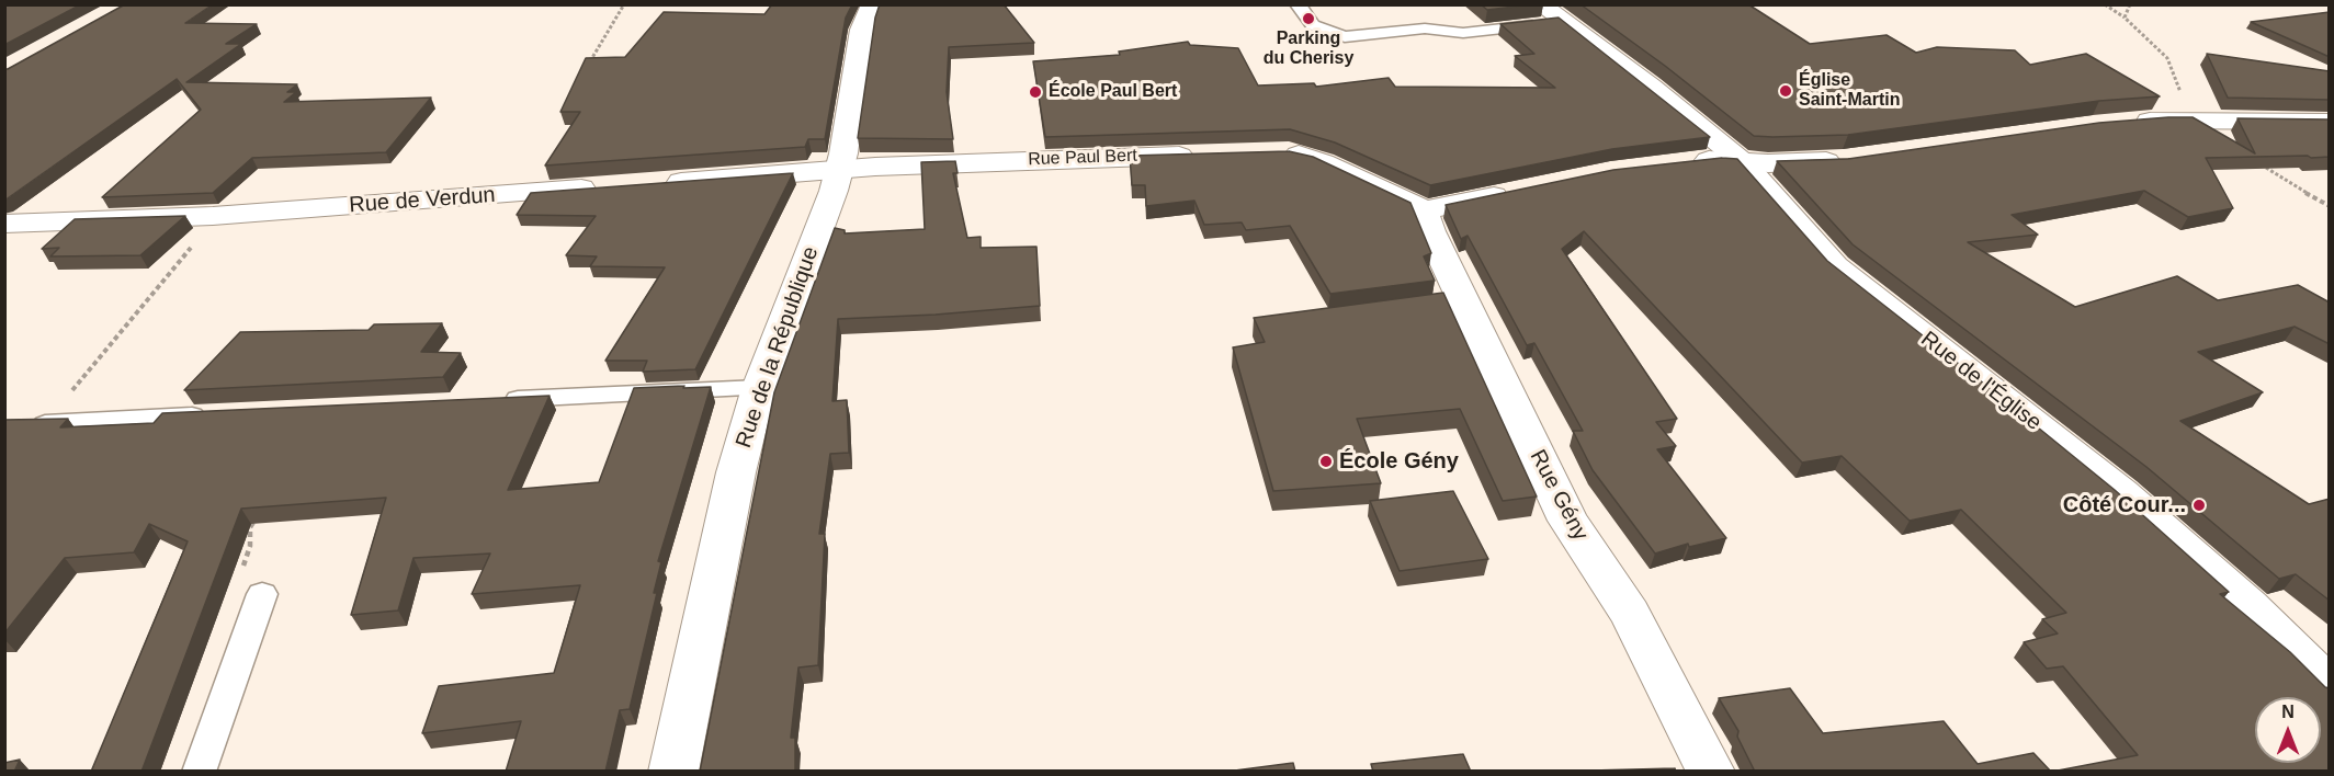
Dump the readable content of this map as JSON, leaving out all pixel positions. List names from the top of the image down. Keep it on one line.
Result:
{"streets":{"street":["Rue Paul Bert","Rue de Verdun","Rue de la République","Rue de l'Église","Rue Gény"]},"crossings":[["Rue Paul Bert","Rue de la République"]],"places":["Parking du Cherisy","Église Saint-Martin","École Paul Bert","École Gény","Côté Cour..."],"north":"top"}
